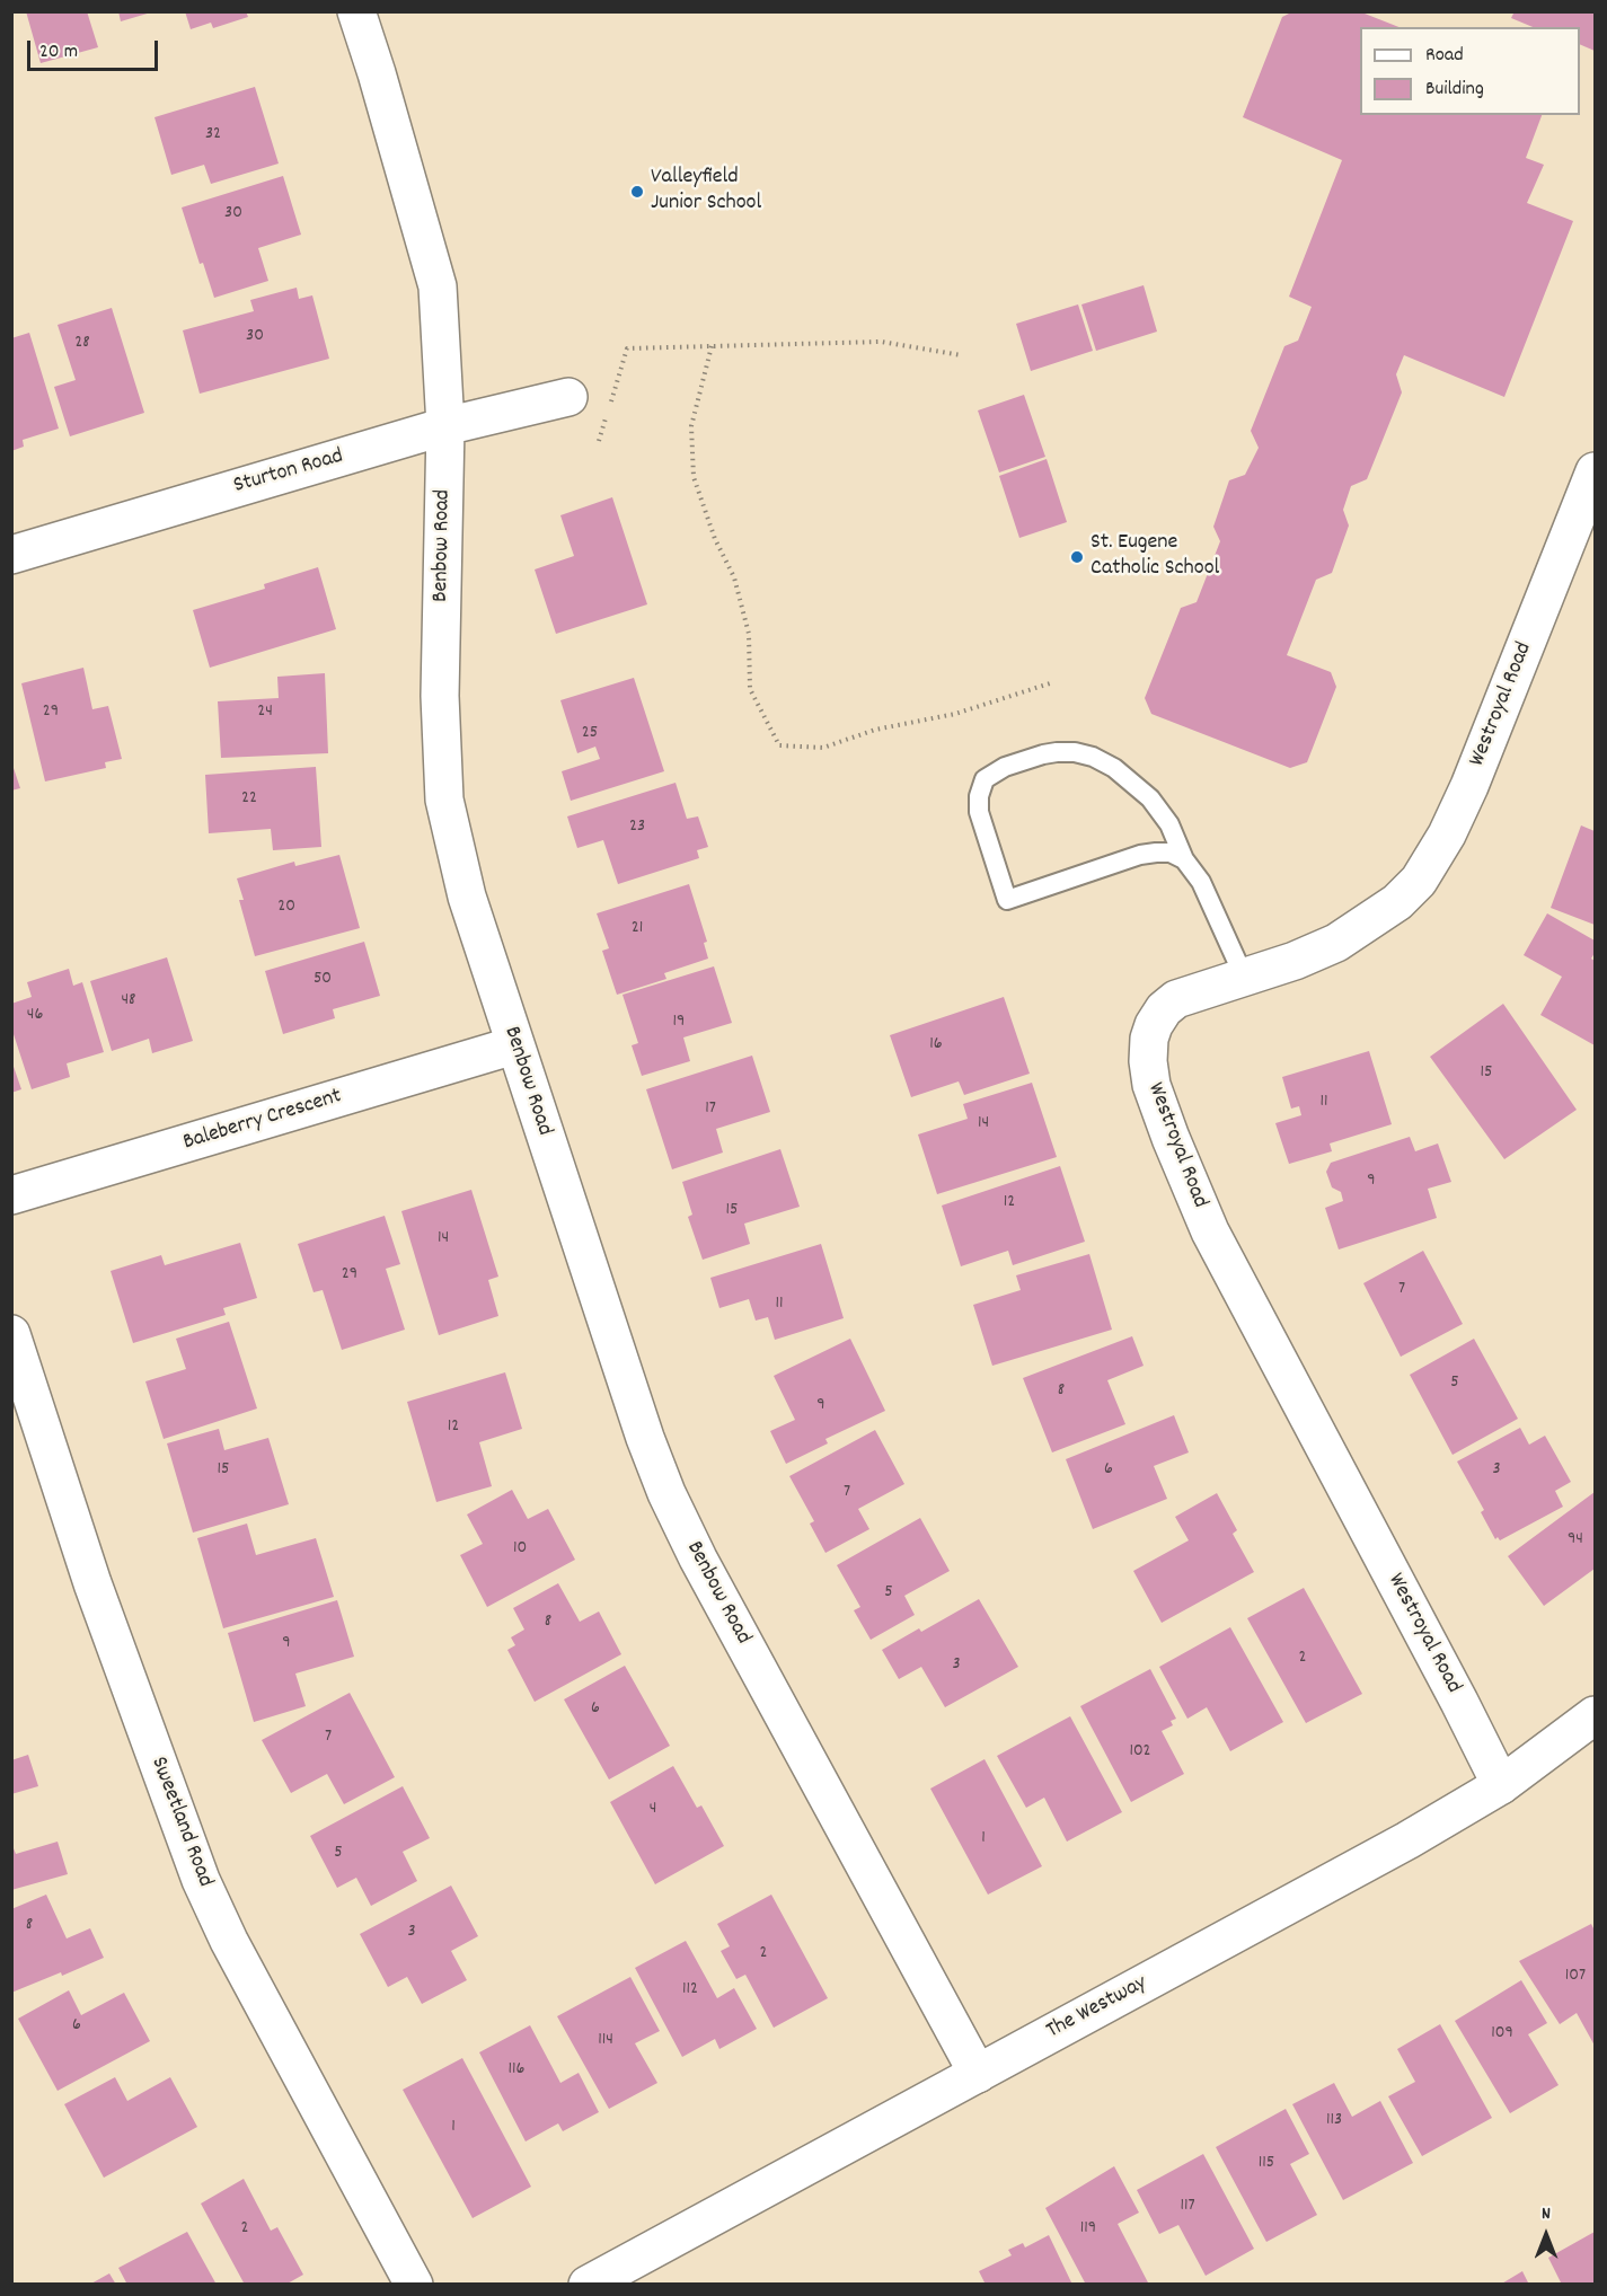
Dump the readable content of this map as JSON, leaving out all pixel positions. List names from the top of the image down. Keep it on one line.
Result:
{"streets":{"street":["Sturton Road","Benbow Road","Westroyal Road","Baleberry Crescent","Sweetland Road","The Westway"]},"crossings":[["Sturton Road","Benbow Road"],["Benbow Road","Baleberry Crescent"],["Benbow Road","The Westway"],["Westroyal Road","The Westway"]],"places":["Valleyfield Junior School","St. Eugene Catholic School"],"house_numbers":["32","30","30","28","29","24","25","22","23","20","21","50","48","46","19","16","15","11","17","14","9","12","15","14","29","7","11","5","8","9","12","15","6","3","7","94","10","5","8","9","2","3","6","7","102","4","1","5","8","3","2","107","112","6","109","114","116","113","1","115","117","2","119"],"legend":["Road","Building"],"scale_bar":"20 m","north":"top"}
